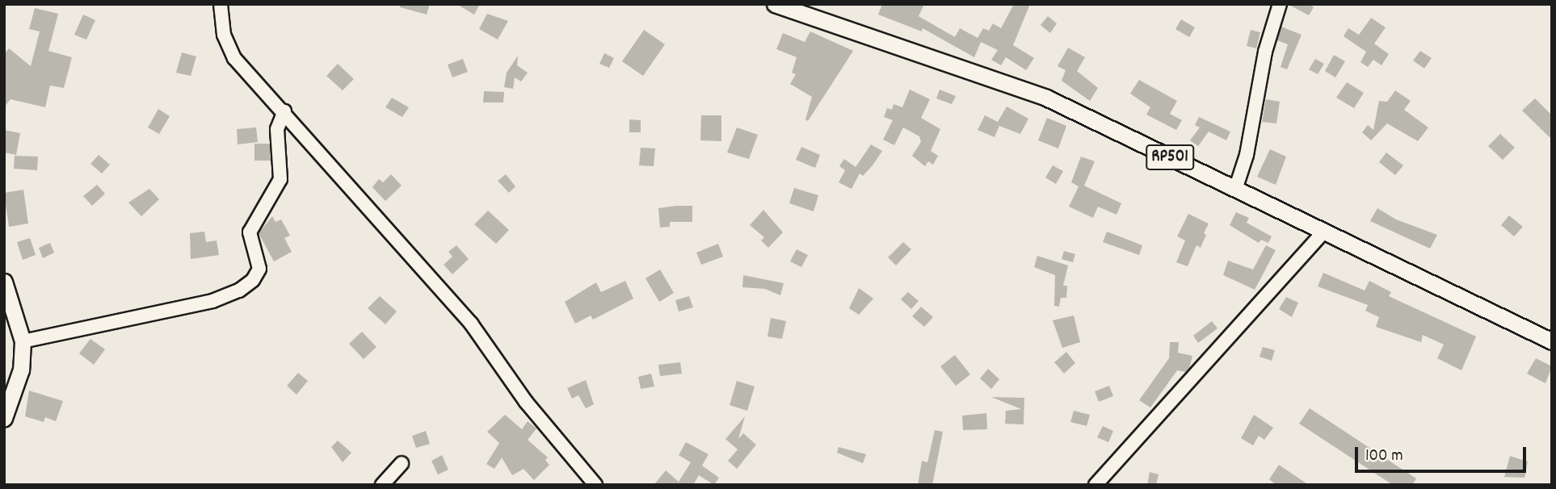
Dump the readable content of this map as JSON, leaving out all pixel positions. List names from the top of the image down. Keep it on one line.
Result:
{"streets":{"main road":["RP501"]},"scale_bar":"100 m"}
